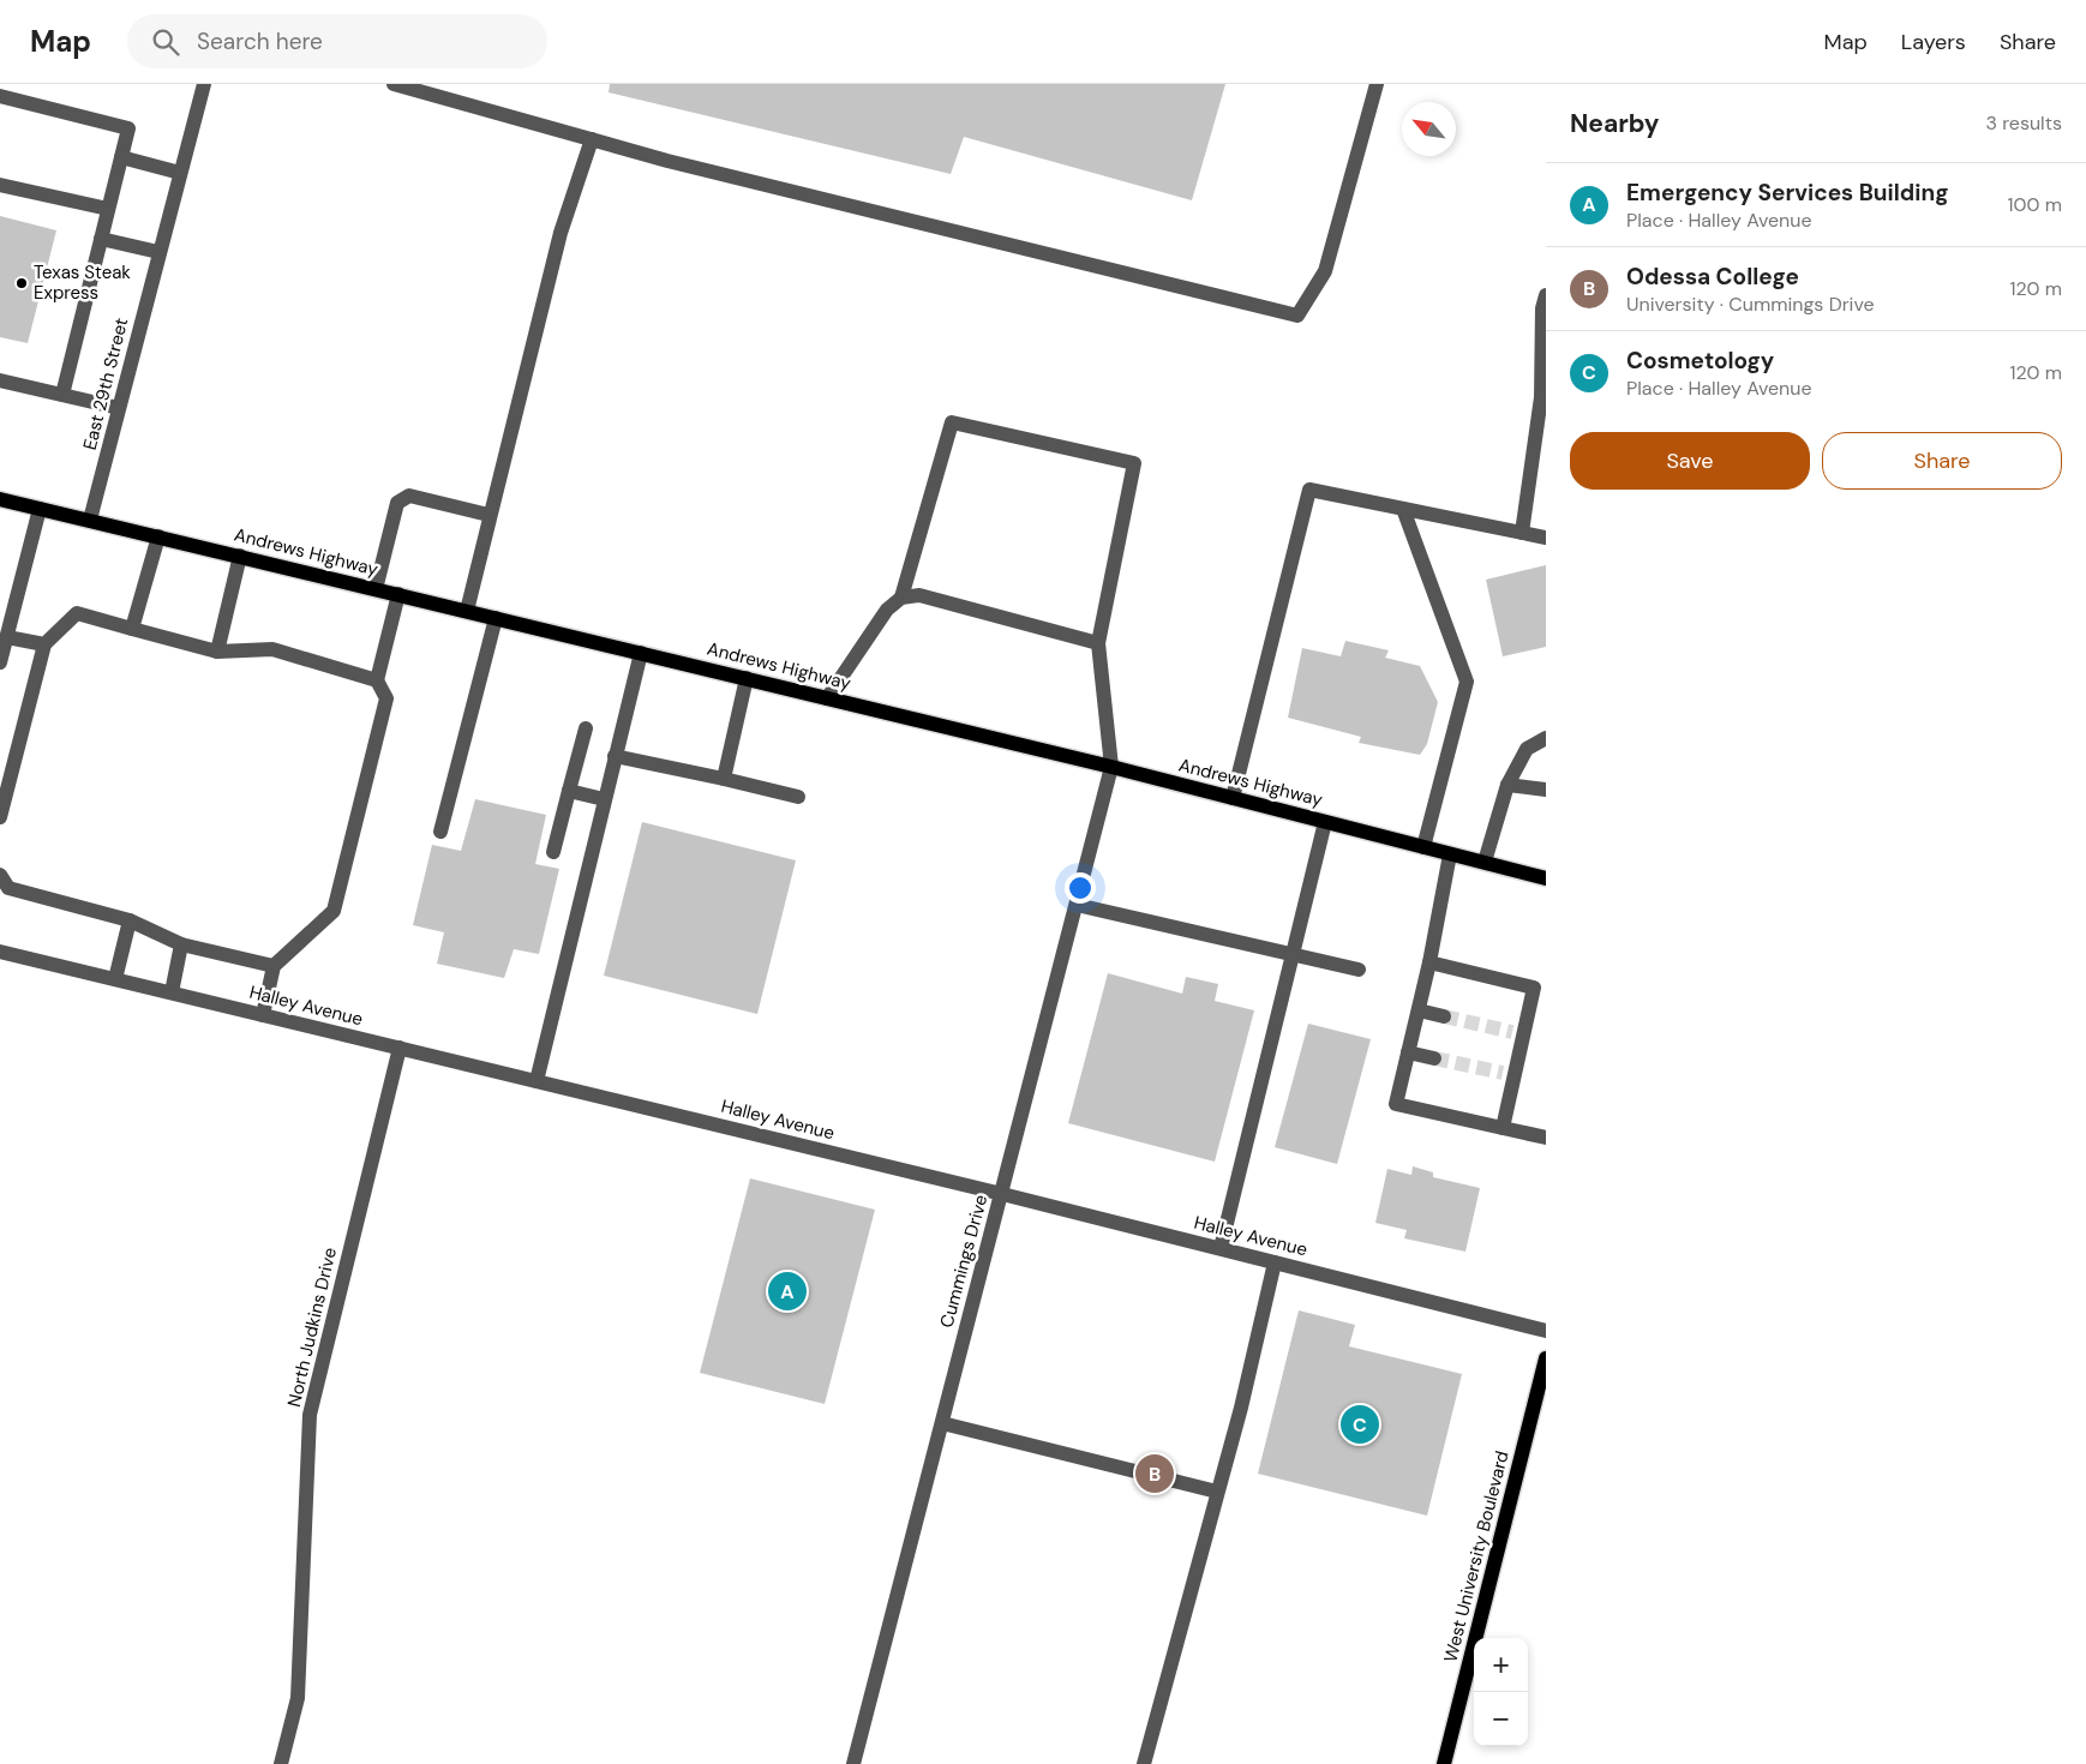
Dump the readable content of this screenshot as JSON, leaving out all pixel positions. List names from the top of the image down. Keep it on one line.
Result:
{"streets":{"main road":["Andrews Highway","West University Boulevard"],"street":["East 29th Street","Halley Avenue","Cummings Drive","North Judkins Drive"]},"crossings":[["East 29th Street","Andrews Highway"],["Andrews Highway","Cummings Drive"],["Halley Avenue","Cummings Drive"],["Halley Avenue","North Judkins Drive"]],"places":["Texas Steak Express"],"north":"top left","page":{"header":"Map","search":"Search here","nav":["Map","Layers","Share"],"heading":["Nearby","3 results"],"list":[{"mark":"A","name":"Emergency Services Building","note":"Place · Halley Avenue","value":"100 m"},{"mark":"B","name":"Odessa College","note":"University · Cummings Drive","value":"120 m"},{"mark":"C","name":"Cosmetology","note":"Place · Halley Avenue","value":"120 m"}],"buttons":["Save","Share"],"pins":["A","C","B"],"map_buttons":["+","−"]}}
